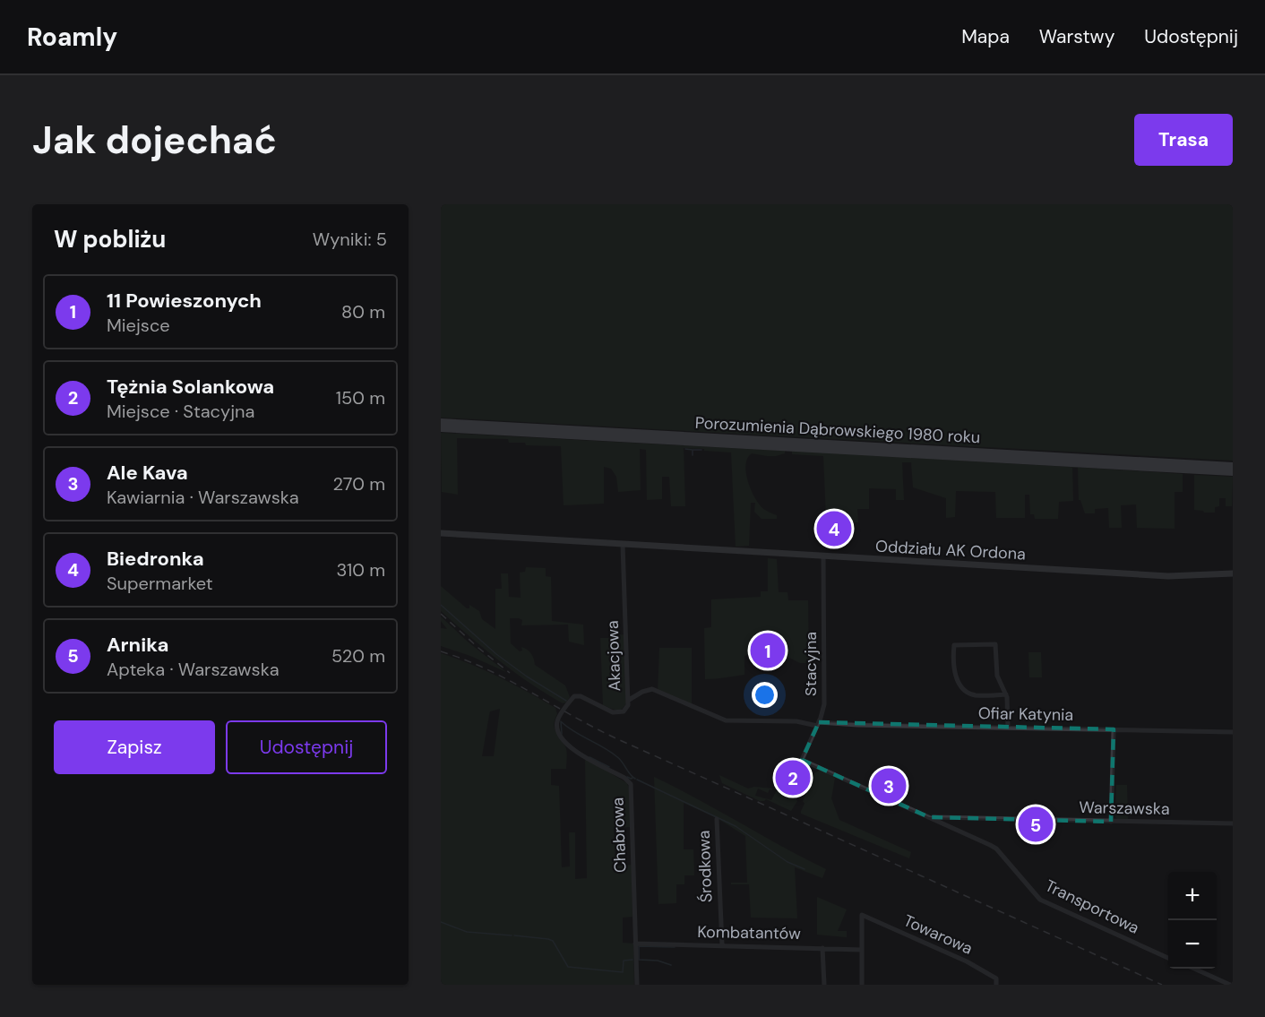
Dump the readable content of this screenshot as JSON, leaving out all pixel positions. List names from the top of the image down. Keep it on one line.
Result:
{"streets":{"main road":["Porozumienia Dąbrowskiego 1980 roku"],"street":["Oddziału AK Ordona","Akacjowa","Stacyjna","Ofiar Katynia","Warszawska","Chabrowa","Środkowa","Transportowa","Kombatantów","Towarowa"]},"crossings":[["Oddziału AK Ordona","Akacjowa"],["Oddziału AK Ordona","Stacyjna"],["Akacjowa","Ofiar Katynia"],["Akacjowa","Chabrowa"],["Stacyjna","Ofiar Katynia"],["Stacyjna","Warszawska"],["Warszawska","Transportowa"],["Chabrowa","Kombatantów"],["Środkowa","Kombatantów"],["Kombatantów","Towarowa"]],"page":{"header":"Roamly","nav":["Mapa","Warstwy","Udostępnij"],"buttons":["Trasa",["Zapisz","Udostępnij"]],"title":"Jak dojechać","heading":["W pobliżu","Wyniki: 5"],"list":[{"mark":"1","name":"11 Powieszonych","note":"Miejsce","value":"80 m"},{"mark":"2","name":"Tężnia Solankowa","note":"Miejsce · Stacyjna","value":"150 m"},{"mark":"3","name":"Ale Kava","note":"Kawiarnia · Warszawska","value":"270 m"},{"mark":"4","name":"Biedronka","note":"Supermarket","value":"310 m"},{"mark":"5","name":"Arnika","note":"Apteka · Warszawska","value":"520 m"}],"pins":["4","1","2","3","5"],"map_buttons":["+","−"]}}
